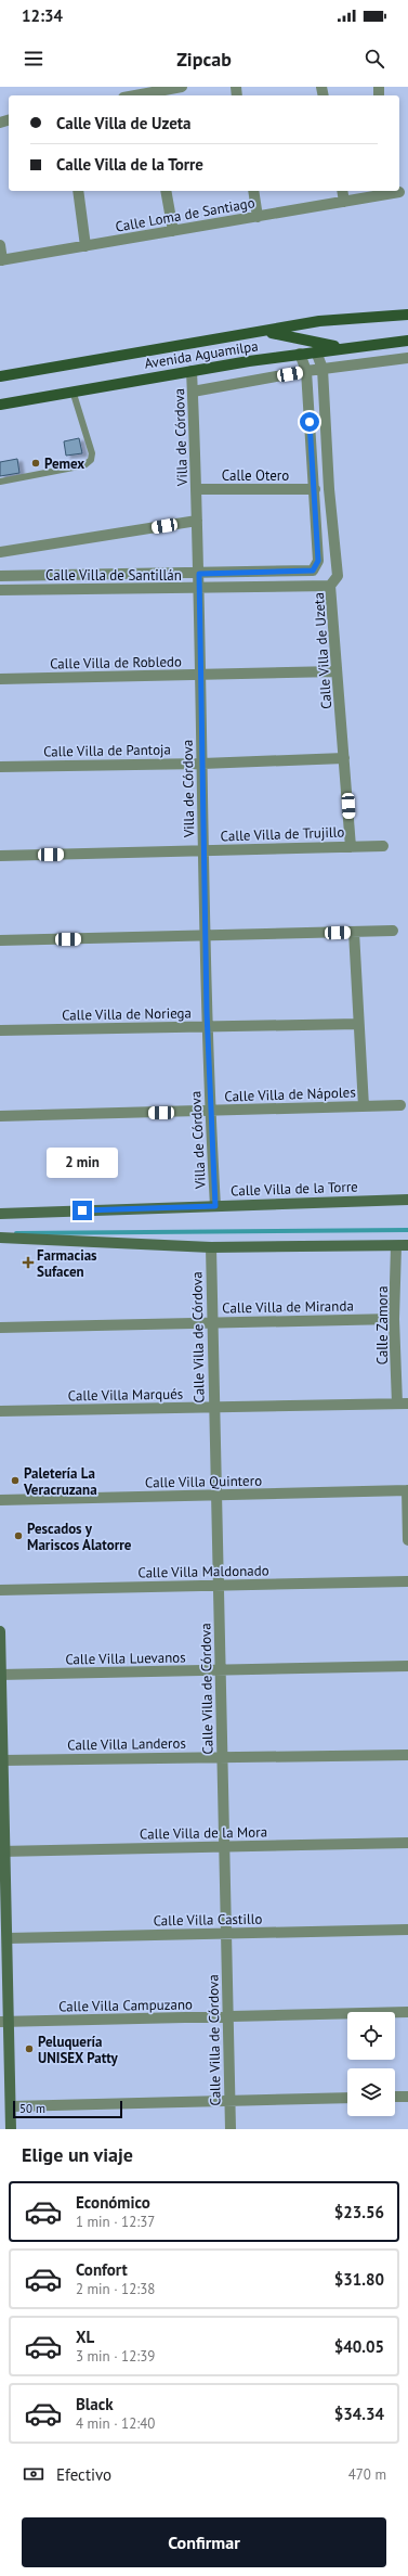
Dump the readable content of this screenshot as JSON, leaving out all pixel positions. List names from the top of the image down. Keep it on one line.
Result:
{"streets":{"main road":["Avenida Aguamilpa"],"street":["Calle Loma de Santiago","Villa de Córdova","Calle Otero","Calle Villa de Santillán","Calle Villa de Uzeta","Calle Villa de Robledo","Calle Villa de Pantoja","Calle Villa de Trujillo","Calle Villa de Noriega","Calle Villa de Nápoles","Calle Villa de la Torre","Calle Villa de Miranda","Calle Zamora","Calle Villa de Córdova","Calle Villa Marqués","Calle Villa Quintero","Calle Villa Maldonado","Calle Villa Luevanos","Calle Villa Landeros","Calle Villa de la Mora","Calle Villa Castillo","Calle Villa Campuzano"]},"crossings":[["Avenida Aguamilpa","Villa de Córdova"],["Avenida Aguamilpa","Calle Villa de Uzeta"],["Villa de Córdova","Calle Otero"],["Villa de Córdova","Calle Villa de Santillán"],["Villa de Córdova","Calle Villa de Robledo"],["Villa de Córdova","Calle Villa de Pantoja"],["Villa de Córdova","Calle Villa de Trujillo"],["Villa de Córdova","Calle Villa de Noriega"],["Villa de Córdova","Calle Villa de Nápoles"],["Villa de Córdova","Calle Villa de la Torre"],["Calle Otero","Calle Villa de Santillán"],["Calle Villa de Santillán","Calle Villa de Uzeta"],["Calle Villa de Uzeta","Calle Villa de Robledo"],["Calle Villa de Uzeta","Calle Villa de Pantoja"],["Calle Villa de Uzeta","Calle Villa de Trujillo"],["Calle Villa de Miranda","Calle Zamora"],["Calle Villa de Miranda","Calle Villa de Córdova"],["Calle Zamora","Calle Villa Marqués"],["Calle Villa de Córdova","Calle Villa Marqués"],["Calle Villa de Córdova","Calle Villa Quintero"],["Calle Villa de Córdova","Calle Villa Maldonado"],["Calle Villa de Córdova","Calle Villa Luevanos"],["Calle Villa de Córdova","Calle Villa Landeros"],["Calle Villa de Córdova","Calle Villa de la Mora"],["Calle Villa de Córdova","Calle Villa Castillo"],["Calle Villa de Córdova","Calle Villa Campuzano"]],"places":{"other":["Pemex","Paletería La Veracruzana","Pescados y Mariscos Alatorre","Peluquería UNISEX Patty"],"health":["Farmacias Sufacen"]},"scale_bar":"50 m","page":{"status":"12:34","header":"Zipcab","banner":["Calle Villa de Uzeta","Calle Villa de la Torre"],"bubble":"2 min","scale":"50 m","heading":"Elige un viaje","list":[{"name":"Económico","note":"1 min · 12:37","value":"$23.56"},{"name":"Confort","note":"2 min · 12:38","value":"$31.80"},{"name":"XL","note":"3 min · 12:39","value":"$40.05"},{"name":"Black","note":"4 min · 12:40","value":"$34.34"}],"pay":["Efectivo","470 m"],"buttons":"Confirmar"}}
